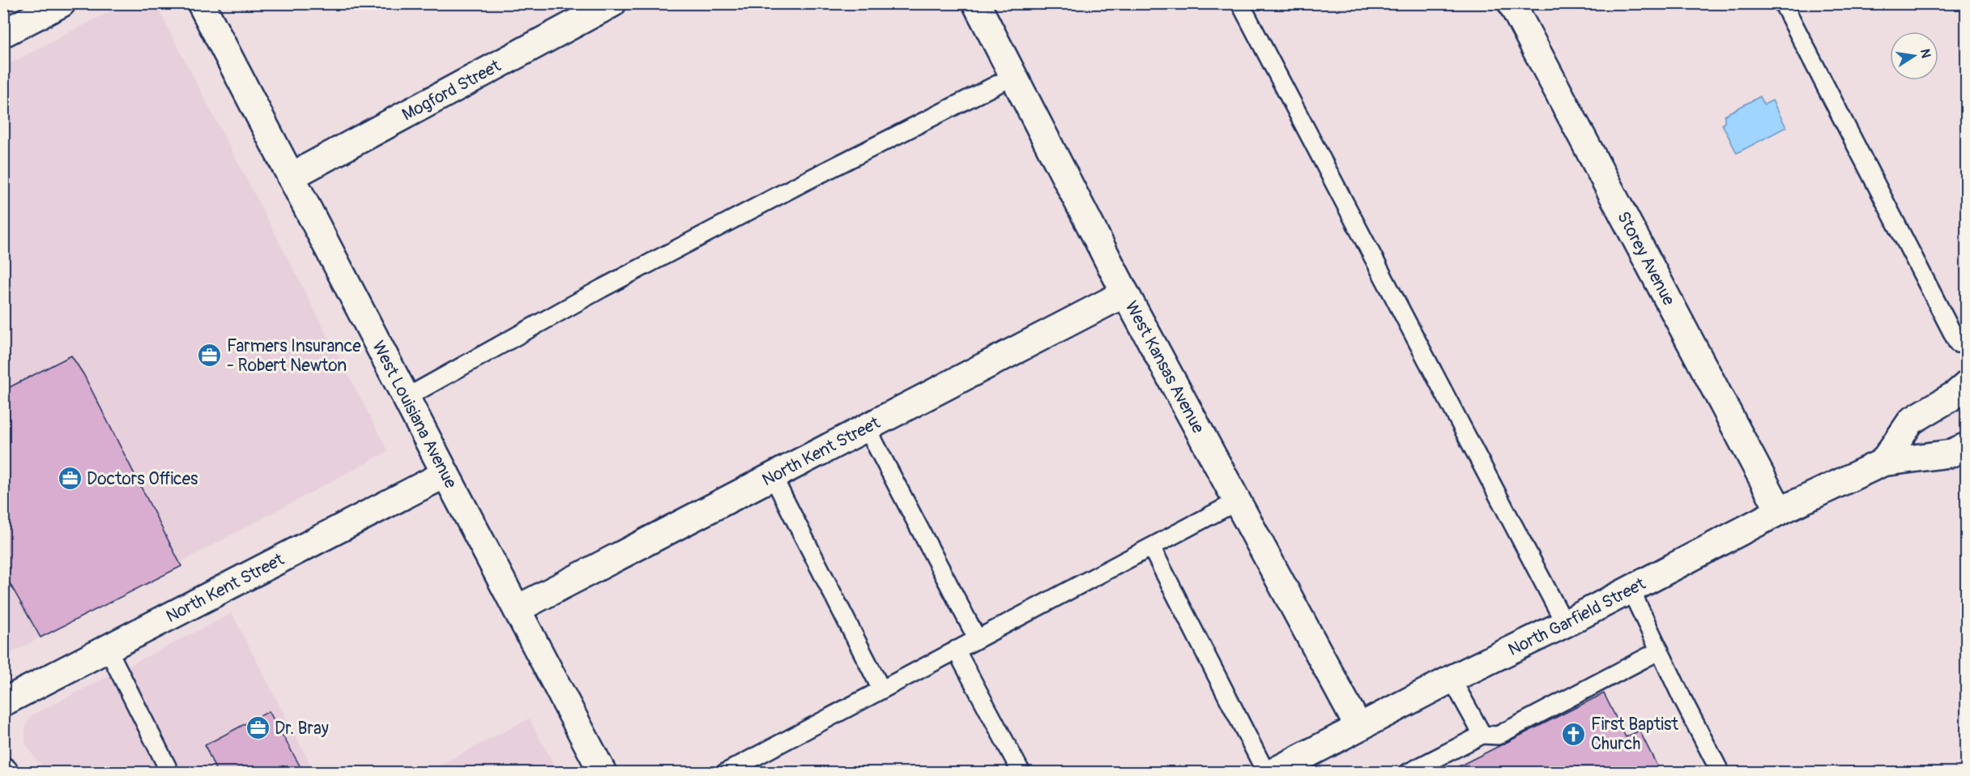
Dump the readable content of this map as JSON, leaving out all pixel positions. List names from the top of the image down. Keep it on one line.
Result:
{"streets":{"street":["Mogford Street","Storey Avenue","West Kansas Avenue","West Louisiana Avenue","North Kent Street","North Garfield Street"]},"crossings":[["Mogford Street","West Louisiana Avenue"],["Storey Avenue","North Garfield Street"],["West Kansas Avenue","North Kent Street"],["West Kansas Avenue","North Garfield Street"],["West Louisiana Avenue","North Kent Street"]],"places":{"office":["Farmers Insurance - Robert Newton","Doctors Offices","Dr. Bray"],"church":["First Baptist Church"]},"north":"right"}
